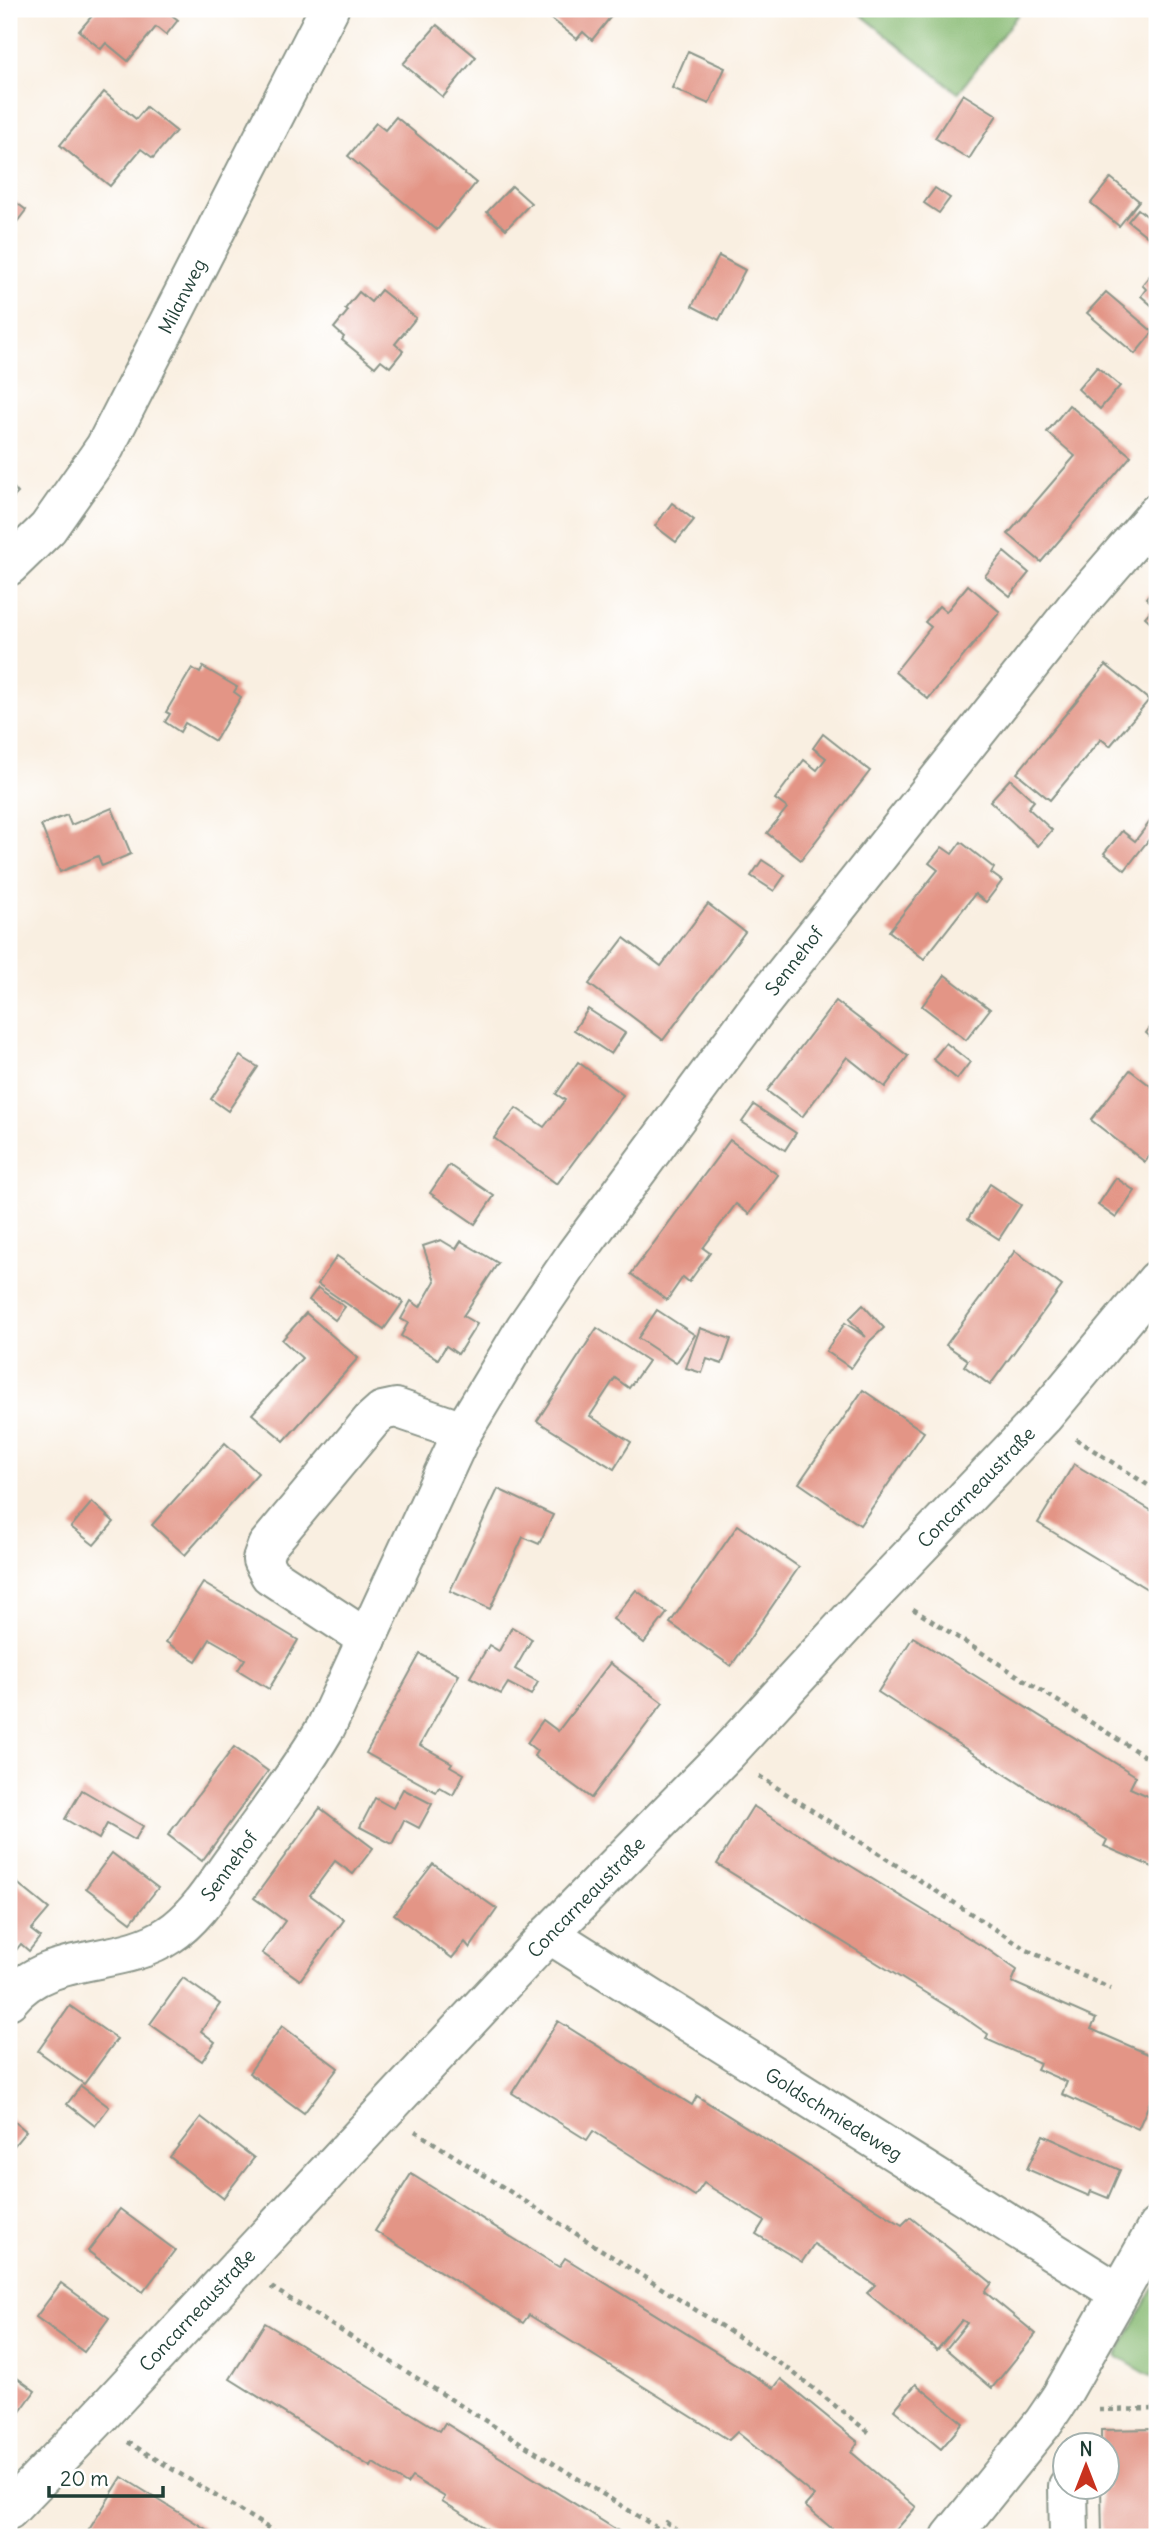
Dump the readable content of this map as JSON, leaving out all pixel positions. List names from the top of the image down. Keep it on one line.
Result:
{"streets":{"street":["Milanweg","Sennehof","Concarneaustraße","Goldschmiedeweg"]},"crossings":[["Concarneaustraße","Goldschmiedeweg"]],"scale_bar":"20 m","north":"top"}
